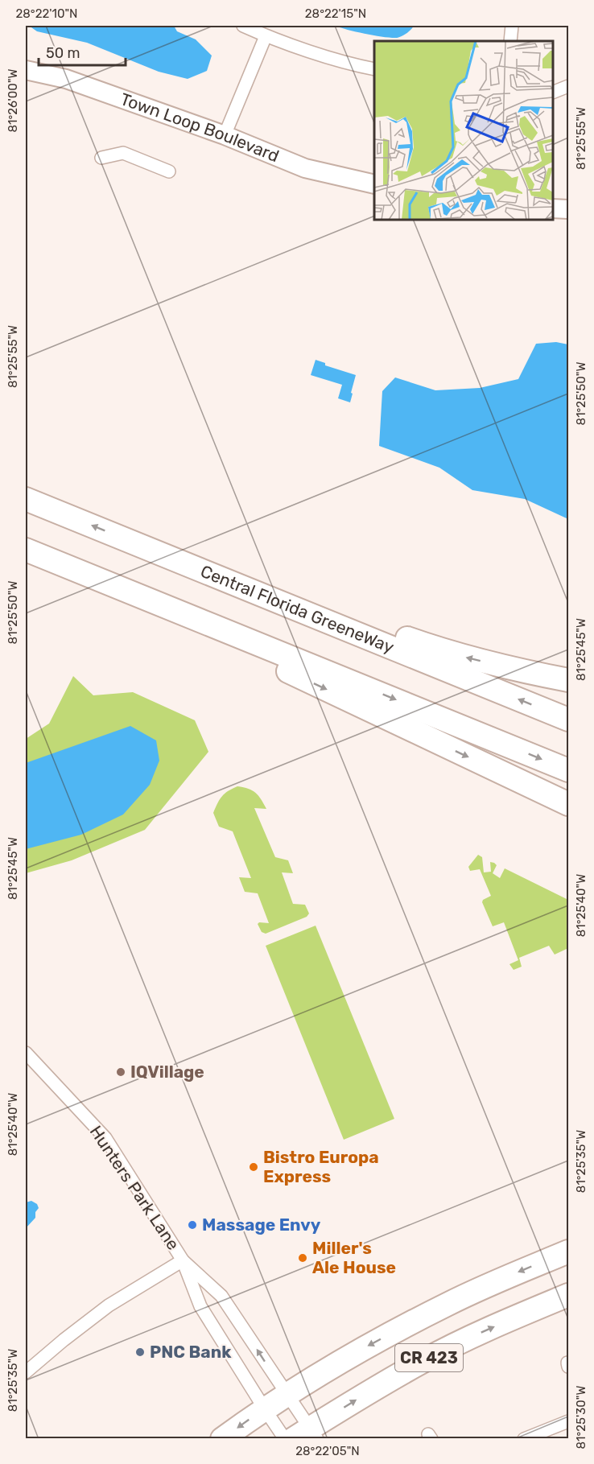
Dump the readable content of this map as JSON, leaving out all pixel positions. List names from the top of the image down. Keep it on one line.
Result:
{"streets":{"highway":["Central Florida GreeneWay","CR 423"],"street":["Town Loop Boulevard","Hunters Park Lane"]},"crossings":[["Hunters Park Lane","CR 423"]],"places":["IQVillage","Bistro Europa Express","Massage Envy","Miller's Ale House","PNC Bank"],"scale_bar":"50 m","coordinates":["28°22'10\"N","28°22'15\"N","81°26'00\"W","81°25'55\"W","81°25'50\"W","81°25'45\"W","81°25'40\"W","81°25'35\"W","81°25'30\"W","28°22'05\"N"]}
